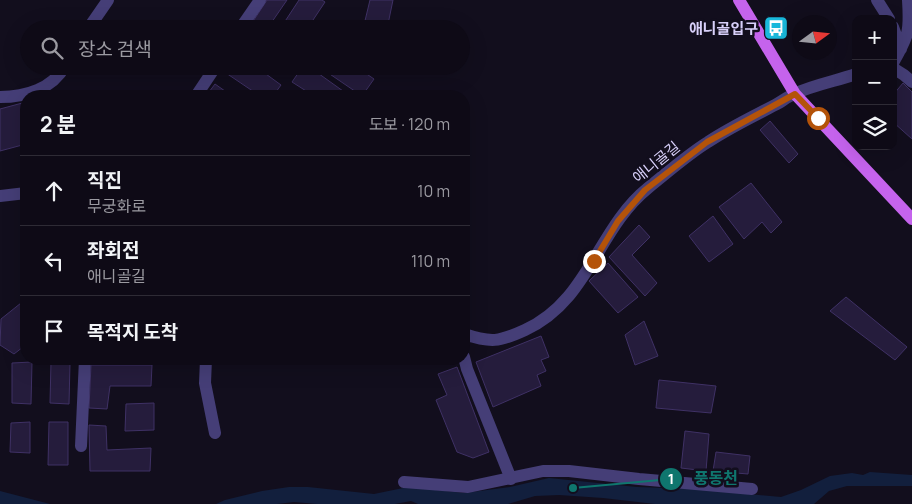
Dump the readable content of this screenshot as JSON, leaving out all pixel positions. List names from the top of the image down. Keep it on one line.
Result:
{"streets":{"street":["애니골길"]},"places":{"bus stop":["애니골입구"],"other":["풍동천"]},"north":"right","page":{"map_buttons":["+","−"],"search":"장소 검색","heading":["2 분","도보 · 120 m"],"list":[["직진","무궁화로","10 m"],["좌회전","애니골길","110 m"],"목적지 도착"]}}
